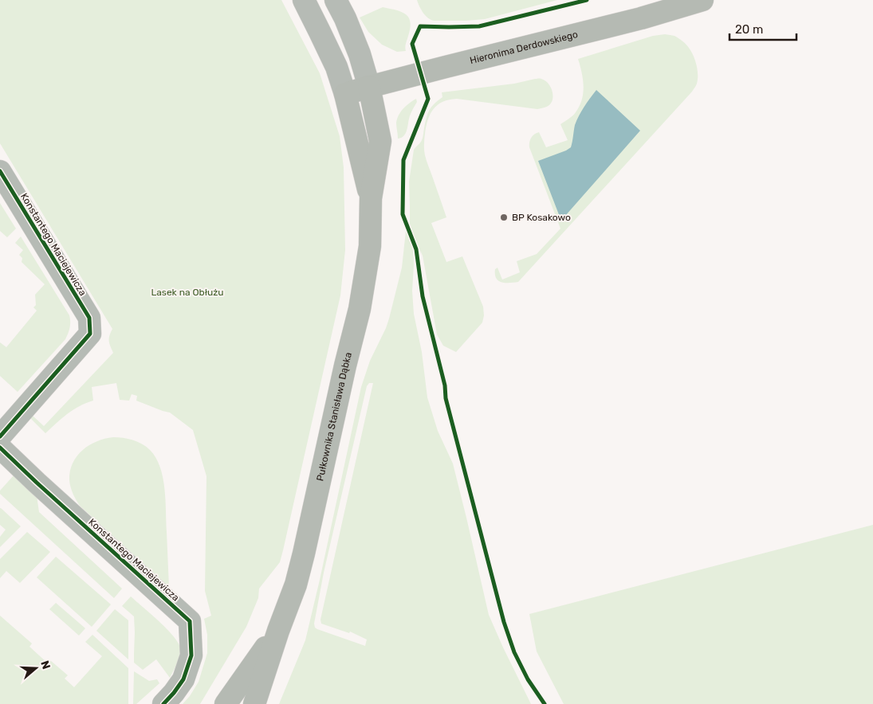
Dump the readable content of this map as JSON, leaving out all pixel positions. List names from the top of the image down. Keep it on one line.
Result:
{"streets":{"main road":["Hieronima Derdowskiego","Pułkownika Stanisława Dąbka"],"street":["Konstantego Maciejewicza"]},"crossings":[["Hieronima Derdowskiego","Pułkownika Stanisława Dąbka"]],"parks":["Lasek na Obłużu"],"places":["BP Kosakowo"],"scale_bar":"20 m","north":"right"}
